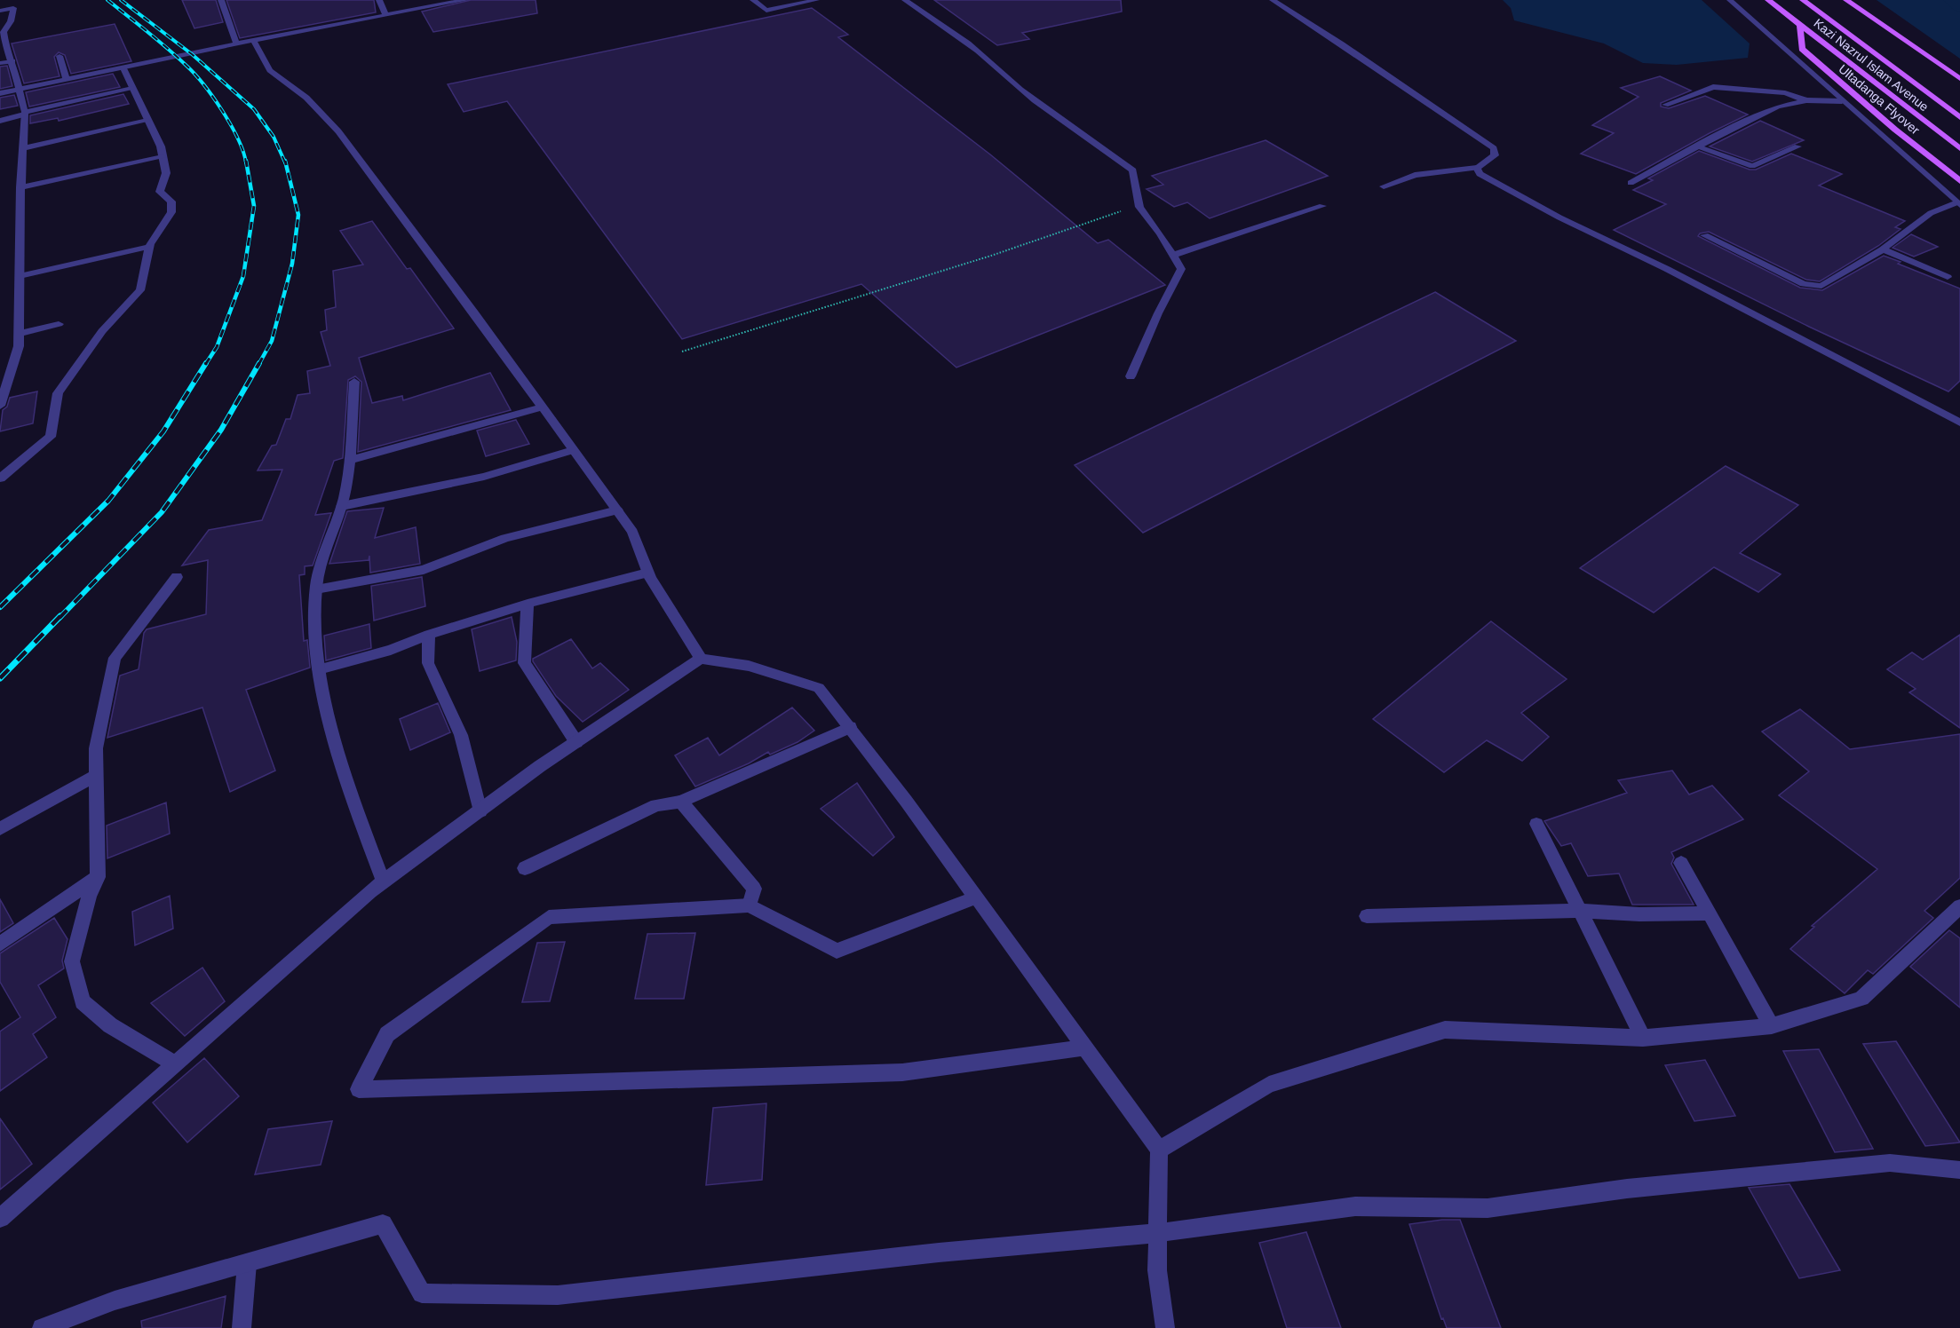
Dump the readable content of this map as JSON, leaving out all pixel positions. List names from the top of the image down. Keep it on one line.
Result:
{"streets":{"main road":["Kazi Nazrul Islam Avenue","Ultadanga Flyover"]},"crossings":[["Kazi Nazrul Islam Avenue","Ultadanga Flyover"]]}
